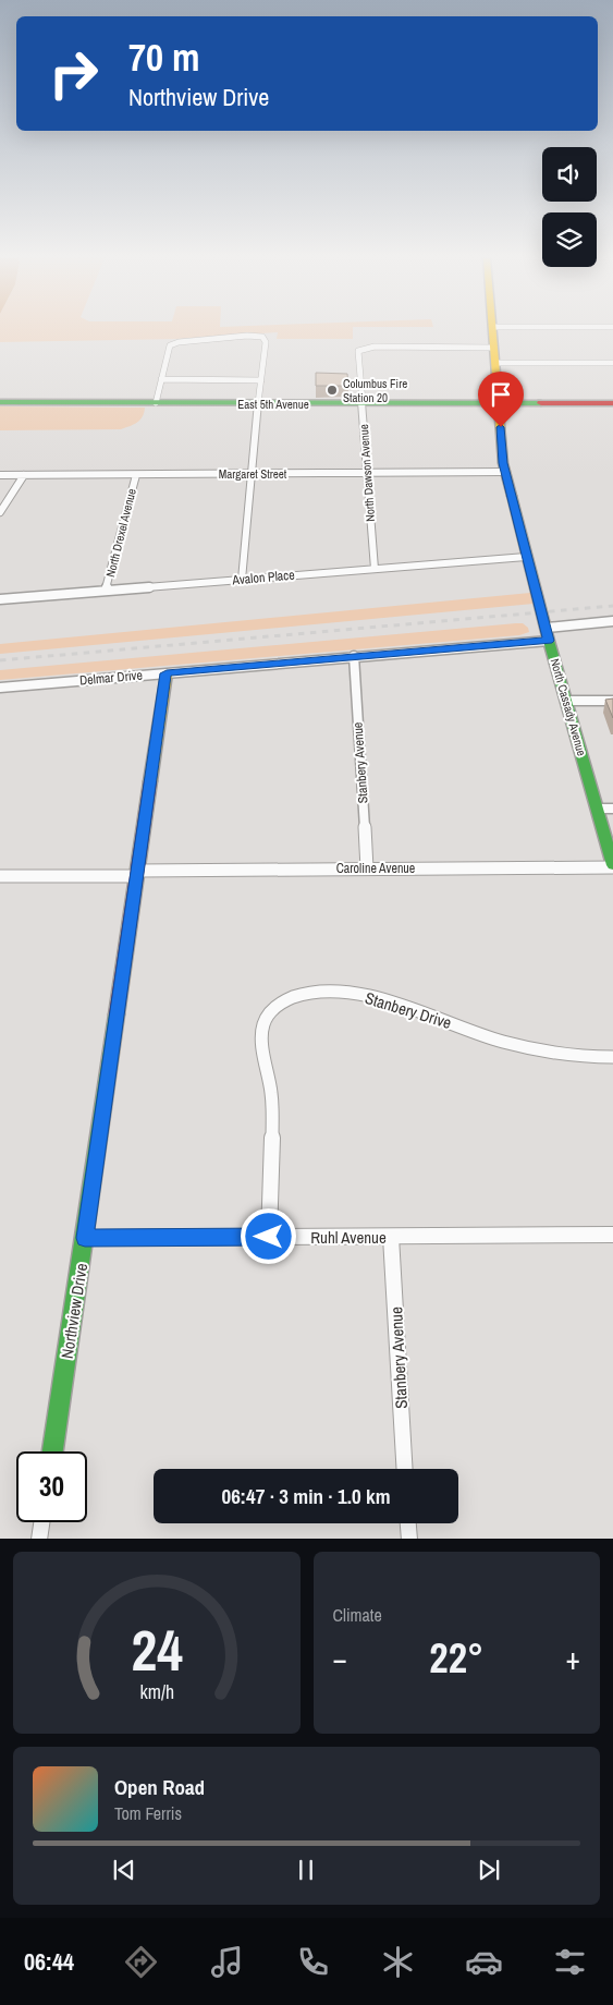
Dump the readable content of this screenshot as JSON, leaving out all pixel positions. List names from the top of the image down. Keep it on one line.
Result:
{"streets":{"street":["East 5th Avenue","North Dawson Avenue","Margaret Street","North Drexel Avenue","Avalon Place","Delmar Drive","North Cassady Avenue","Stanbery Avenue","Caroline Avenue","Stanbery Drive","Ruhl Avenue","Northview Drive"]},"crossings":[["East 5th Avenue","North Dawson Avenue"],["East 5th Avenue","North Cassady Avenue"],["North Dawson Avenue","Margaret Street"],["North Dawson Avenue","Avalon Place"],["North Dawson Avenue","North Cassady Avenue"],["Margaret Street","North Drexel Avenue"],["Margaret Street","North Cassady Avenue"],["North Drexel Avenue","Avalon Place"],["Avalon Place","North Cassady Avenue"],["Delmar Drive","North Cassady Avenue"],["Delmar Drive","Stanbery Avenue"],["Delmar Drive","Northview Drive"],["North Cassady Avenue","Caroline Avenue"],["Stanbery Avenue","Caroline Avenue"],["Stanbery Avenue","Ruhl Avenue"],["Caroline Avenue","Northview Drive"],["Stanbery Drive","Ruhl Avenue"],["Ruhl Avenue","Northview Drive"]],"places":["Columbus Fire Station 20"],"page":{"turn":["70 m","Northview Drive"],"limit":"30","trip":"06:47 · 3 min · 1.0 km","tile":"Climate","heat":["−","22°","+"],"song":["Open Road","Tom Ferris"],"tabs":"06:44","gauge":["24","km/h"]}}
